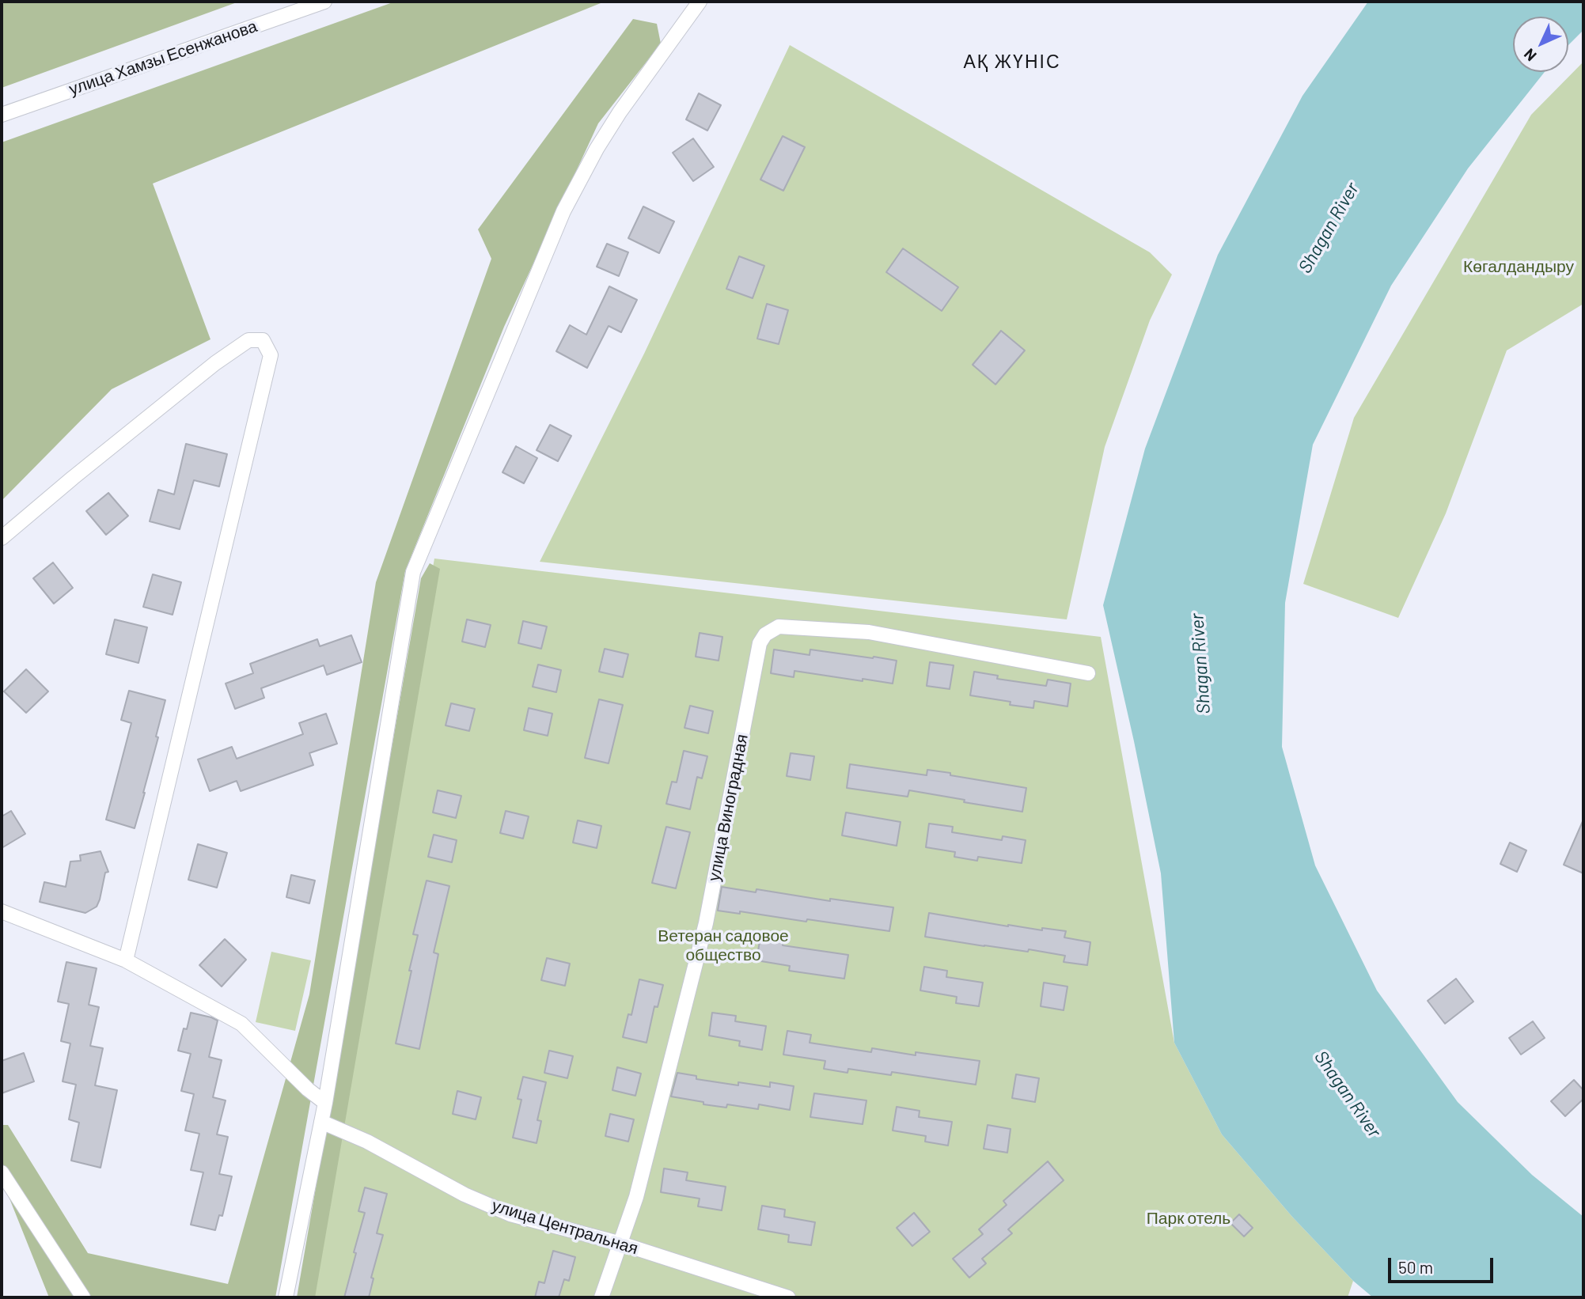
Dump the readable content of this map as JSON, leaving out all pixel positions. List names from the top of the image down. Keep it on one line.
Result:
{"streets":{"street":["улица Хамзы Есенжанова","улица Виноградная","улица Центральная"]},"crossings":[["улица Виноградная","улица Центральная"]],"districts":["АҚ ЖҮНІС"],"water":["Shagan River"],"parks":["Көгалдандыру","Ветеран садовое общество","Парк отель"],"scale_bar":"50 m","north":"bottom left"}
